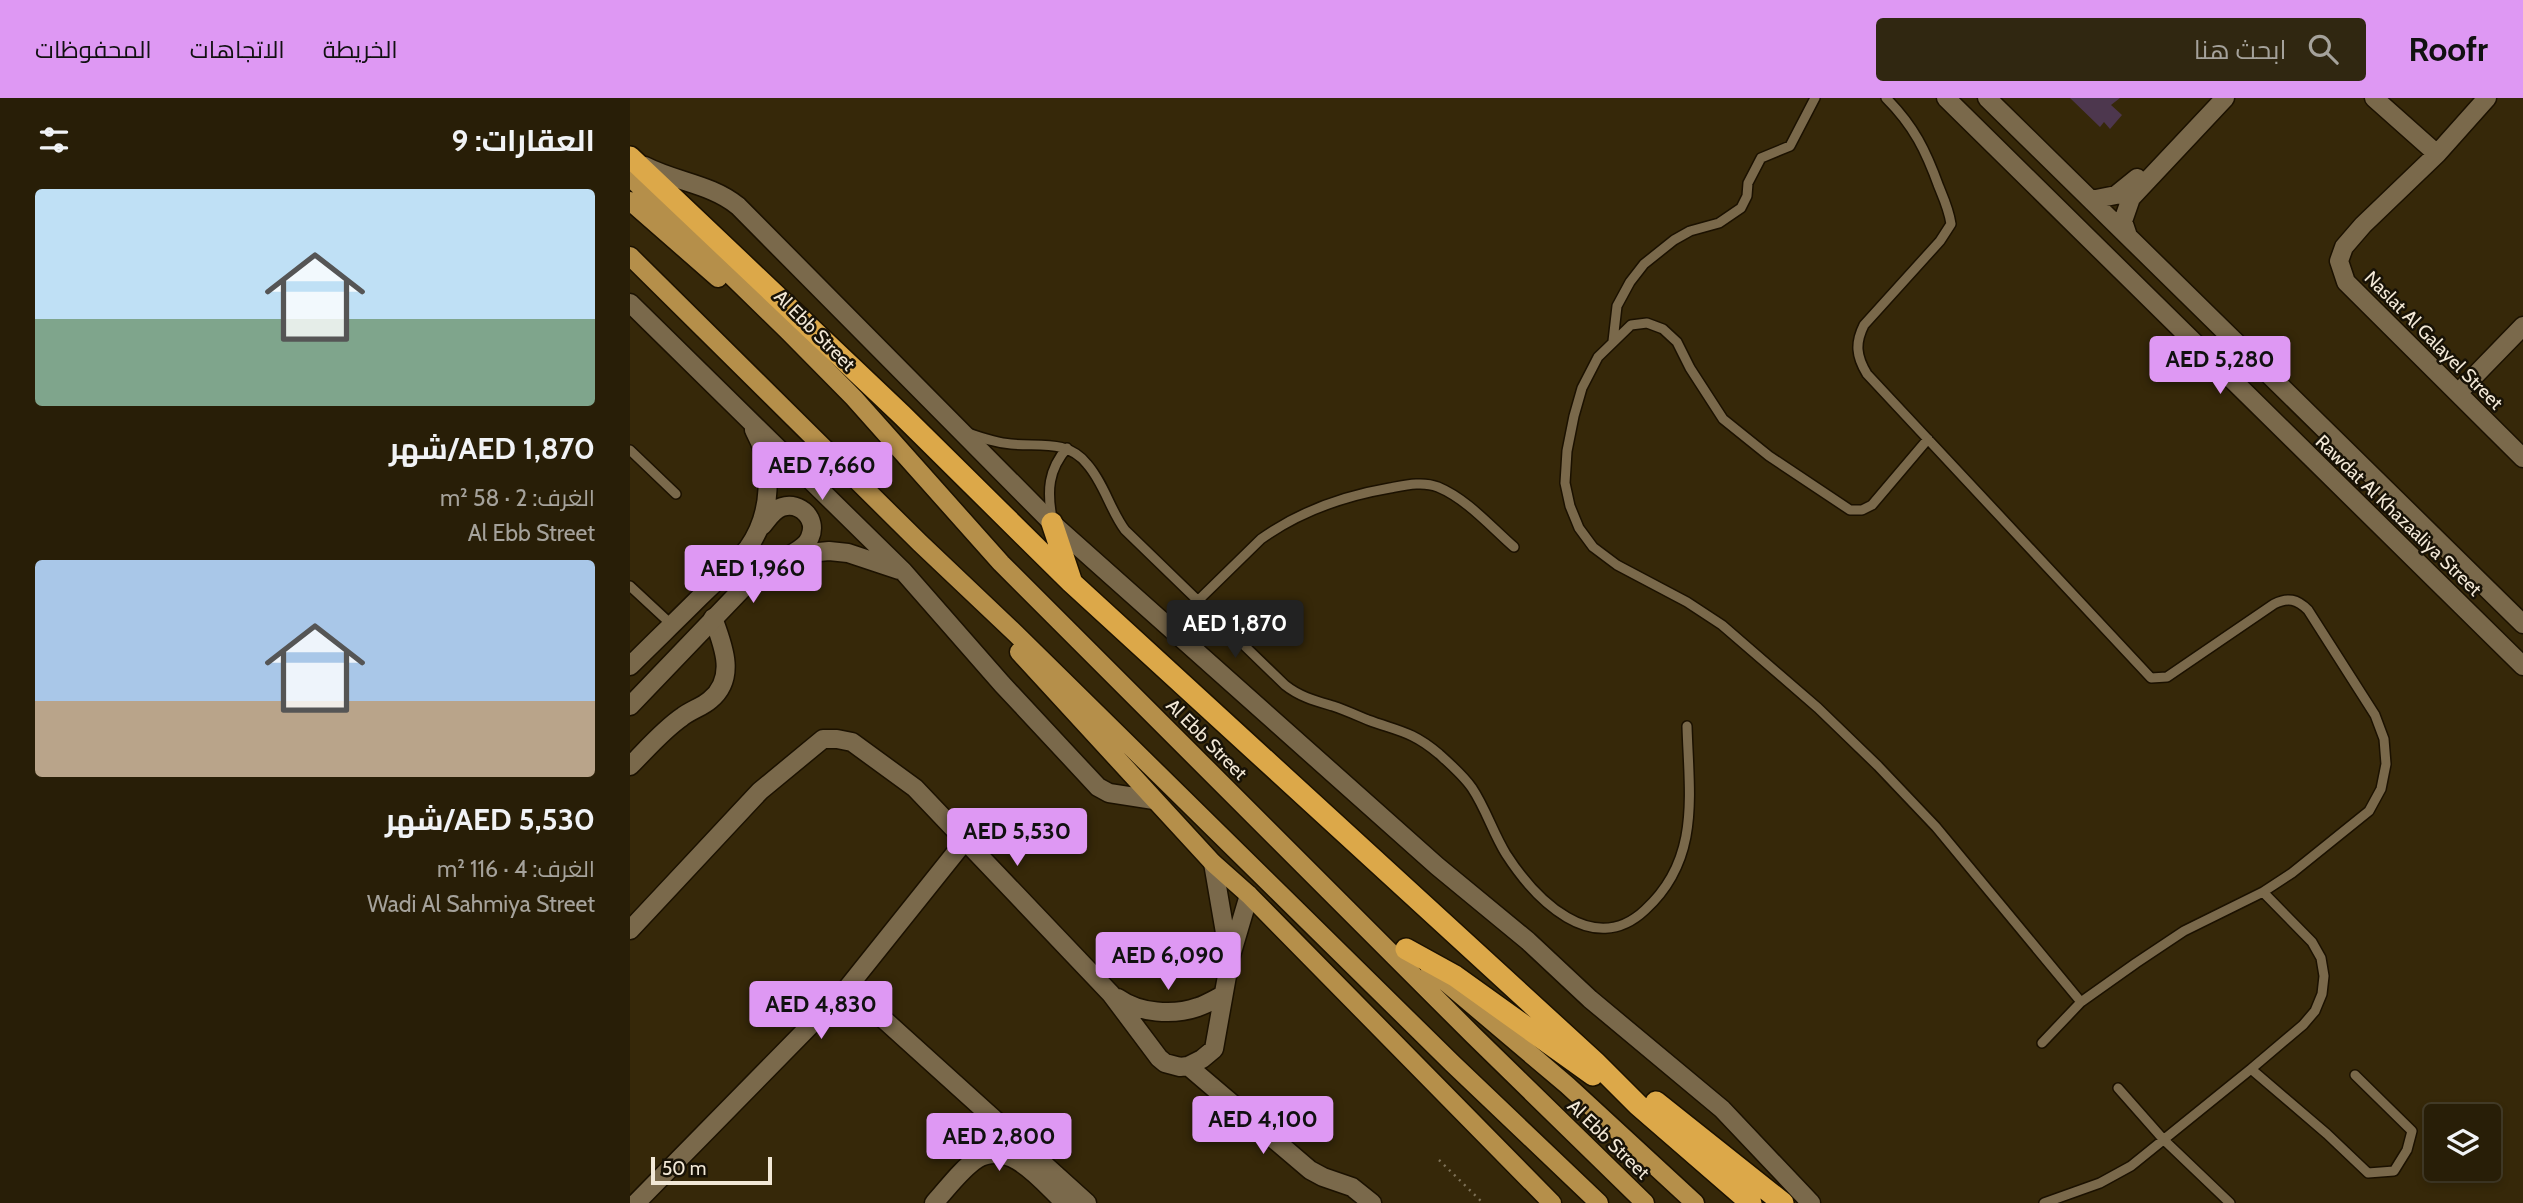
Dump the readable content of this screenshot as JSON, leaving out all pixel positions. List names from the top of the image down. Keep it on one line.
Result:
{"streets":{"main road":["Al Ebb Street"],"street":["Naslat Al Galayel Street","Rawdat Al Khazaaliya Street"]},"scale_bar":"50 m","page":{"header":"Roofr","search":"ابحث هنا","nav":["الخريطة","الاتجاهات","المحفوظات"],"heading":"العقارات: 9","list":[{"name":"AED 1,870/شهر","note":"الغرف: 2 · 58 m² · Al Ebb Street"},{"name":"AED 5,530/شهر","note":"الغرف: 4 · 116 m² · Wadi Al Sahmiya Street"}],"price":["AED 5,280","AED 7,660","AED 1,960","AED 1,870","AED 5,530","AED 6,090","AED 4,830","AED 4,100","AED 2,800"],"scale":"50 m"}}
